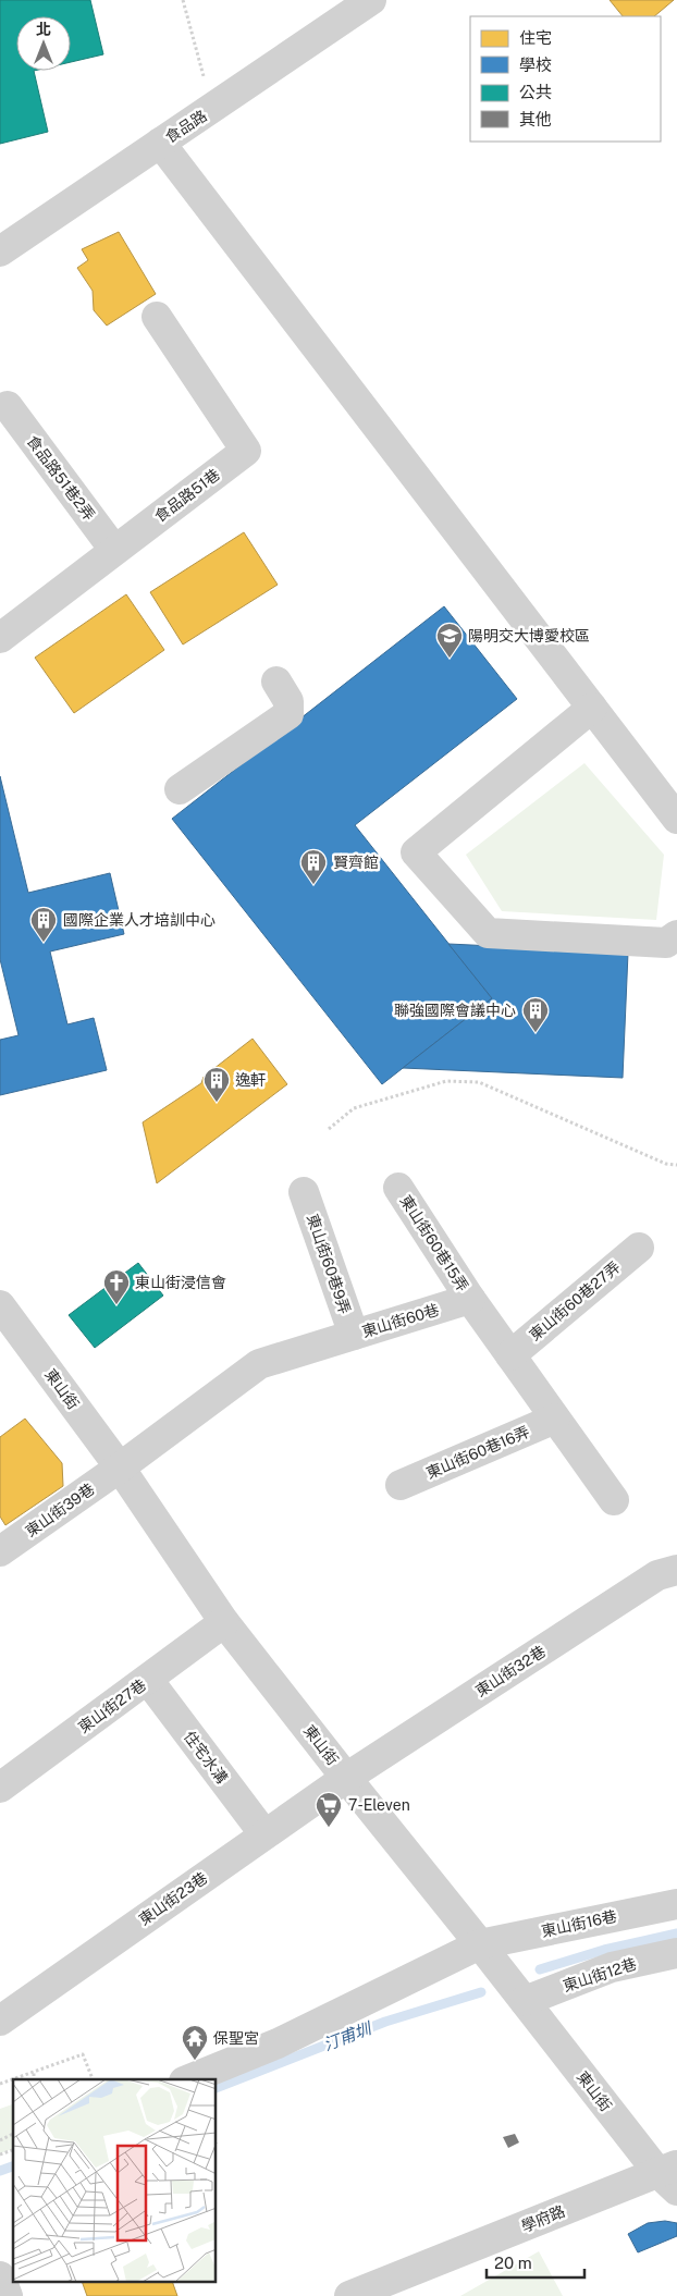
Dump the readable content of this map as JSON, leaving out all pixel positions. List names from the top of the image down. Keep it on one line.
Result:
{"streets":{"street":["食品路","食品路51巷2弄","食品路51巷","東山街60巷15弄","東山街60巷9弄","東山街60巷27弄","東山街60巷","東山街","東山街60巷16弄","東山街39巷","東山街32巷","東山街27巷","住宅水溝","東山街23巷","東山街16巷","東山街12巷","學府路"]},"crossings":[["食品路51巷2弄","食品路51巷"],["東山街60巷15弄","東山街60巷"],["東山街60巷9弄","東山街60巷"],["東山街60巷","東山街"],["東山街60巷","東山街39巷"],["東山街","東山街39巷"],["東山街","東山街32巷"],["東山街","東山街27巷"],["東山街","東山街23巷"],["東山街","東山街16巷"],["東山街","東山街12巷"],["東山街","學府路"],["東山街32巷","東山街23巷"],["東山街27巷","住宅水溝"],["住宅水溝","東山街23巷"]],"water":["汀甫圳"],"places":{"school or university":["陽明交大博愛校區"],"building":["賢齊館","國際企業人才培訓中心","聯強國際會議中心","逸軒"],"church":["東山街浸信會"],"supermarket":["7-Eleven"],"temple":["保聖宮"]},"legend":["住宅","學校","公共","其他"],"scale_bar":"20 m","north":"top"}
